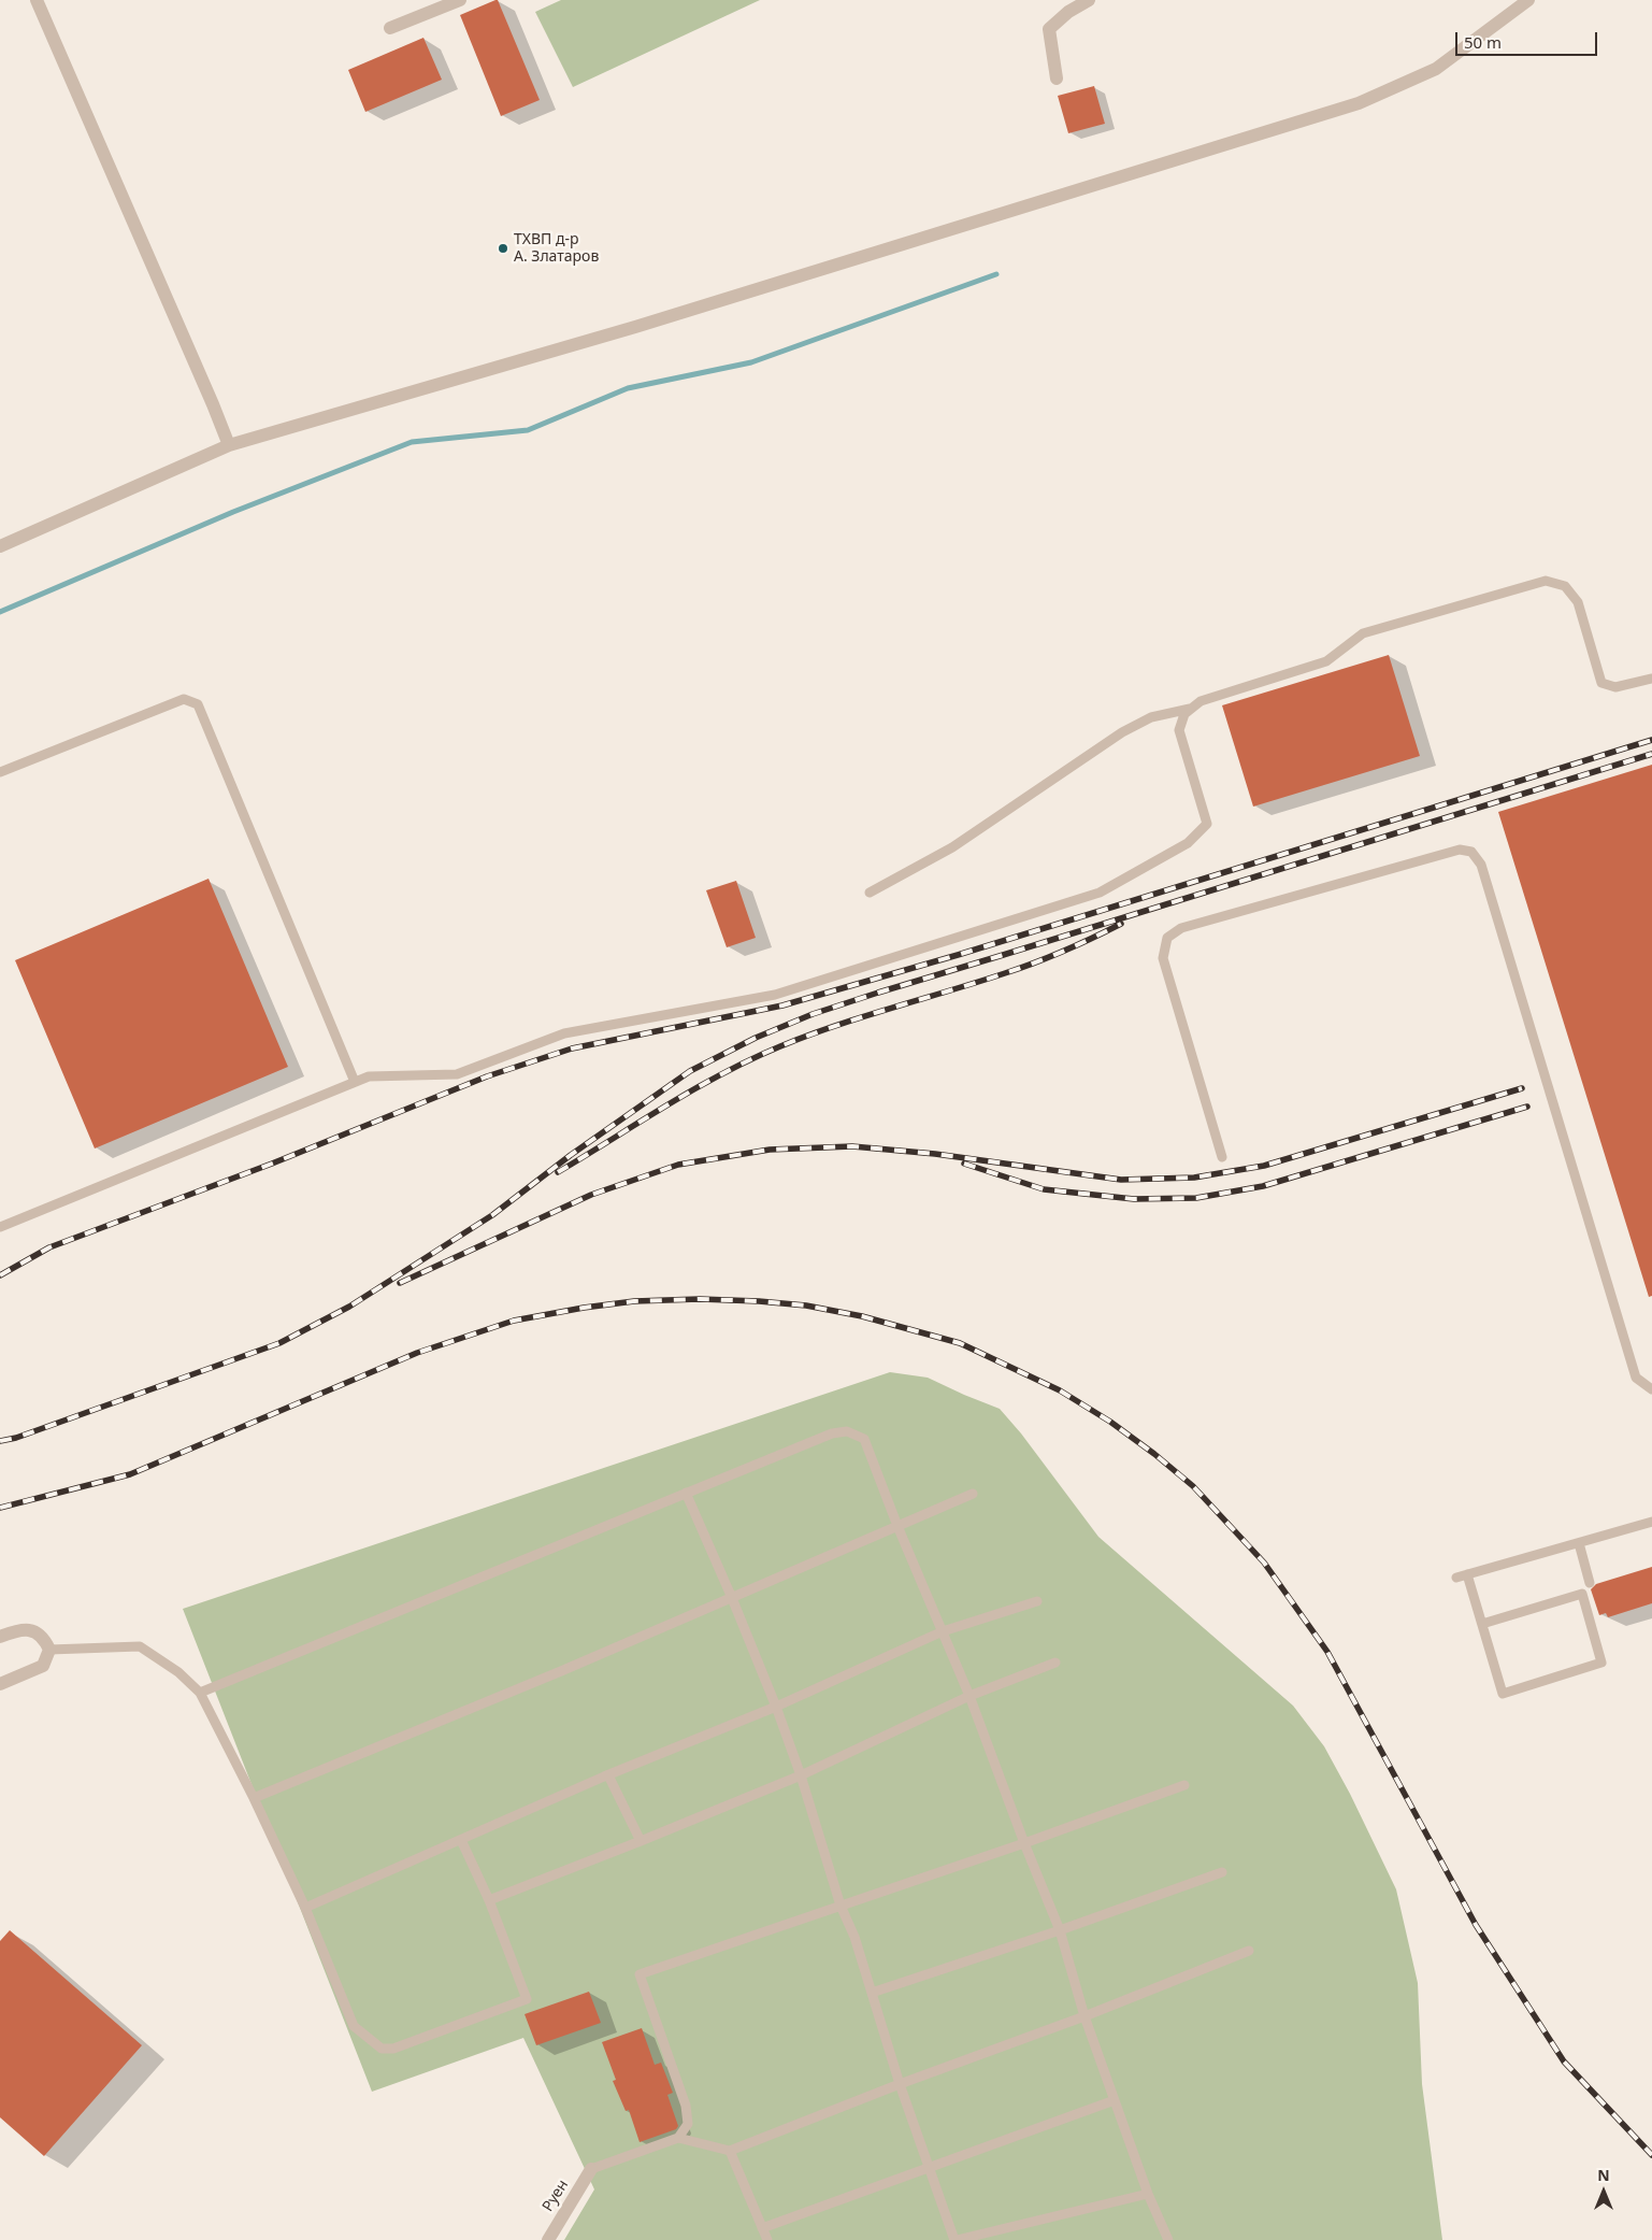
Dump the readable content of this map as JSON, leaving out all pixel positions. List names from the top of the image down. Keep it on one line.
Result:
{"streets":{"street":["Руен"]},"places":["ТХВП д-р А. Златаров"],"scale_bar":"50 m","north":"top"}
